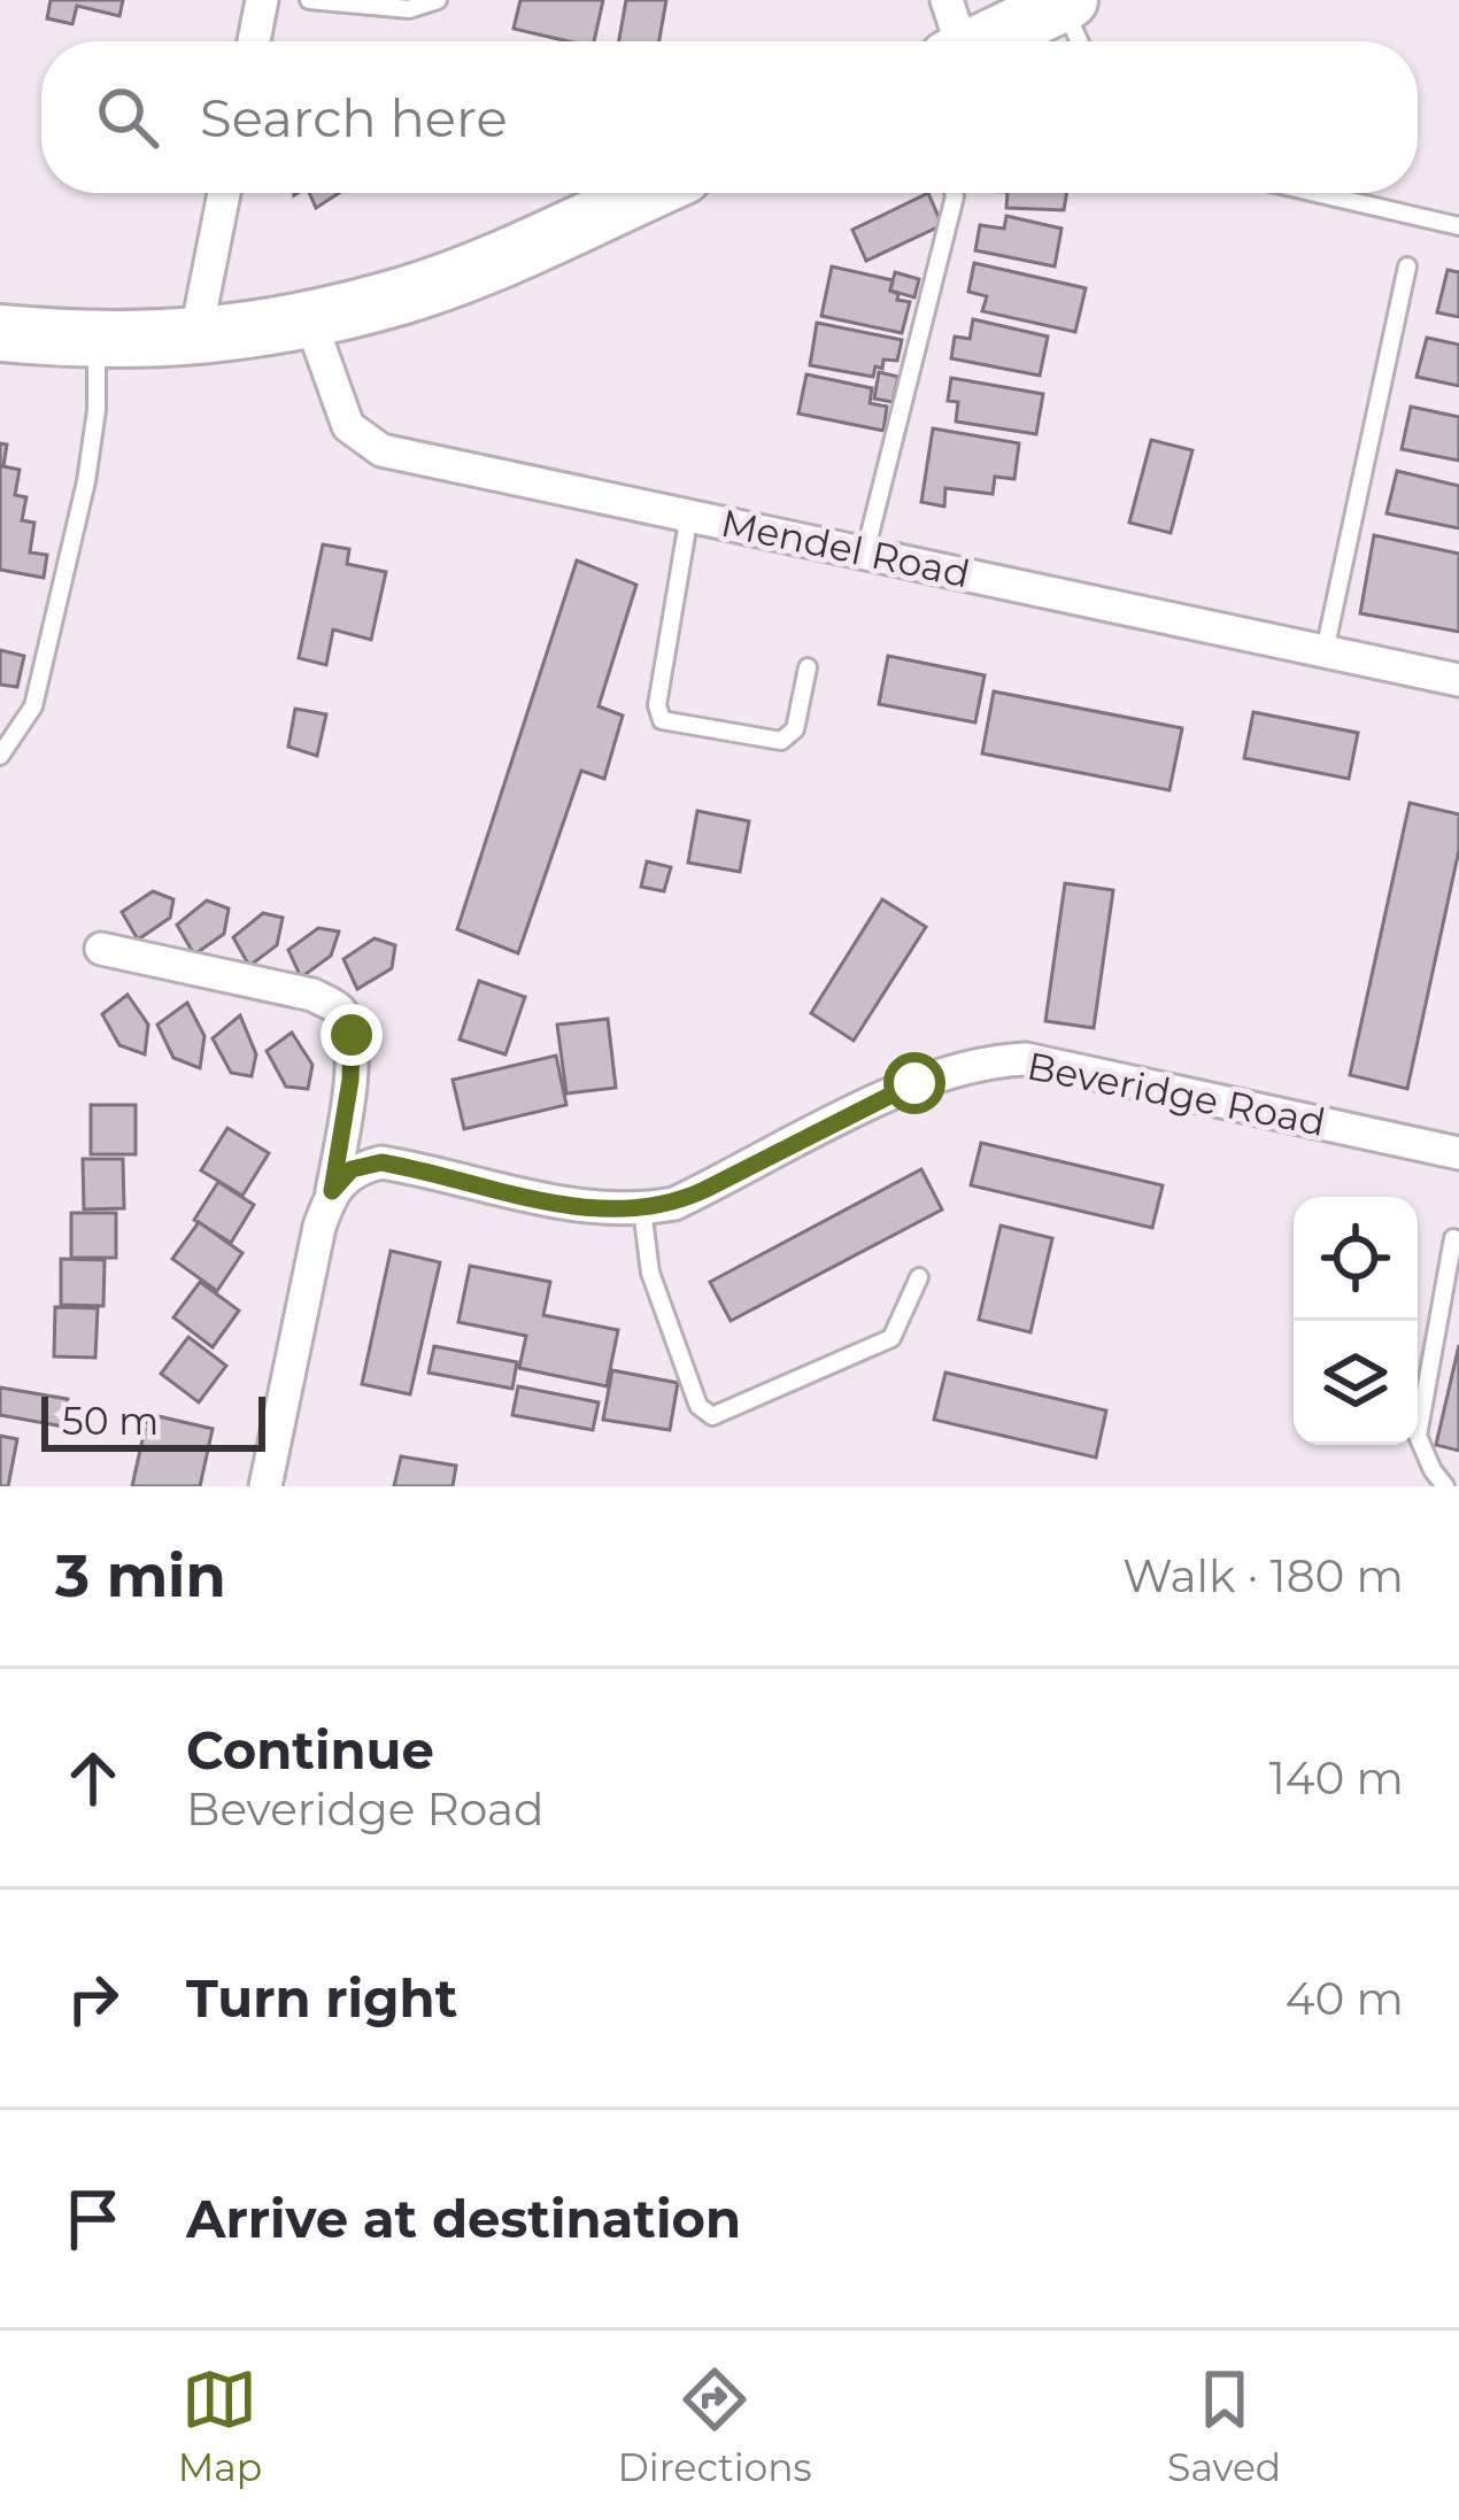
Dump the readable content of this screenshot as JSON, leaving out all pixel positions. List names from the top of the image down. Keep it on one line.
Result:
{"streets":{"street":["Mendel Road","Beveridge Road"]},"scale_bar":"50 m","page":{"search":"Search here","scale":"50 m","heading":["3 min","Walk · 180 m"],"list":[["Continue","Beveridge Road","140 m"],["Turn right","40 m"],"Arrive at destination"],"nav":["Map","Directions","Saved"]}}
